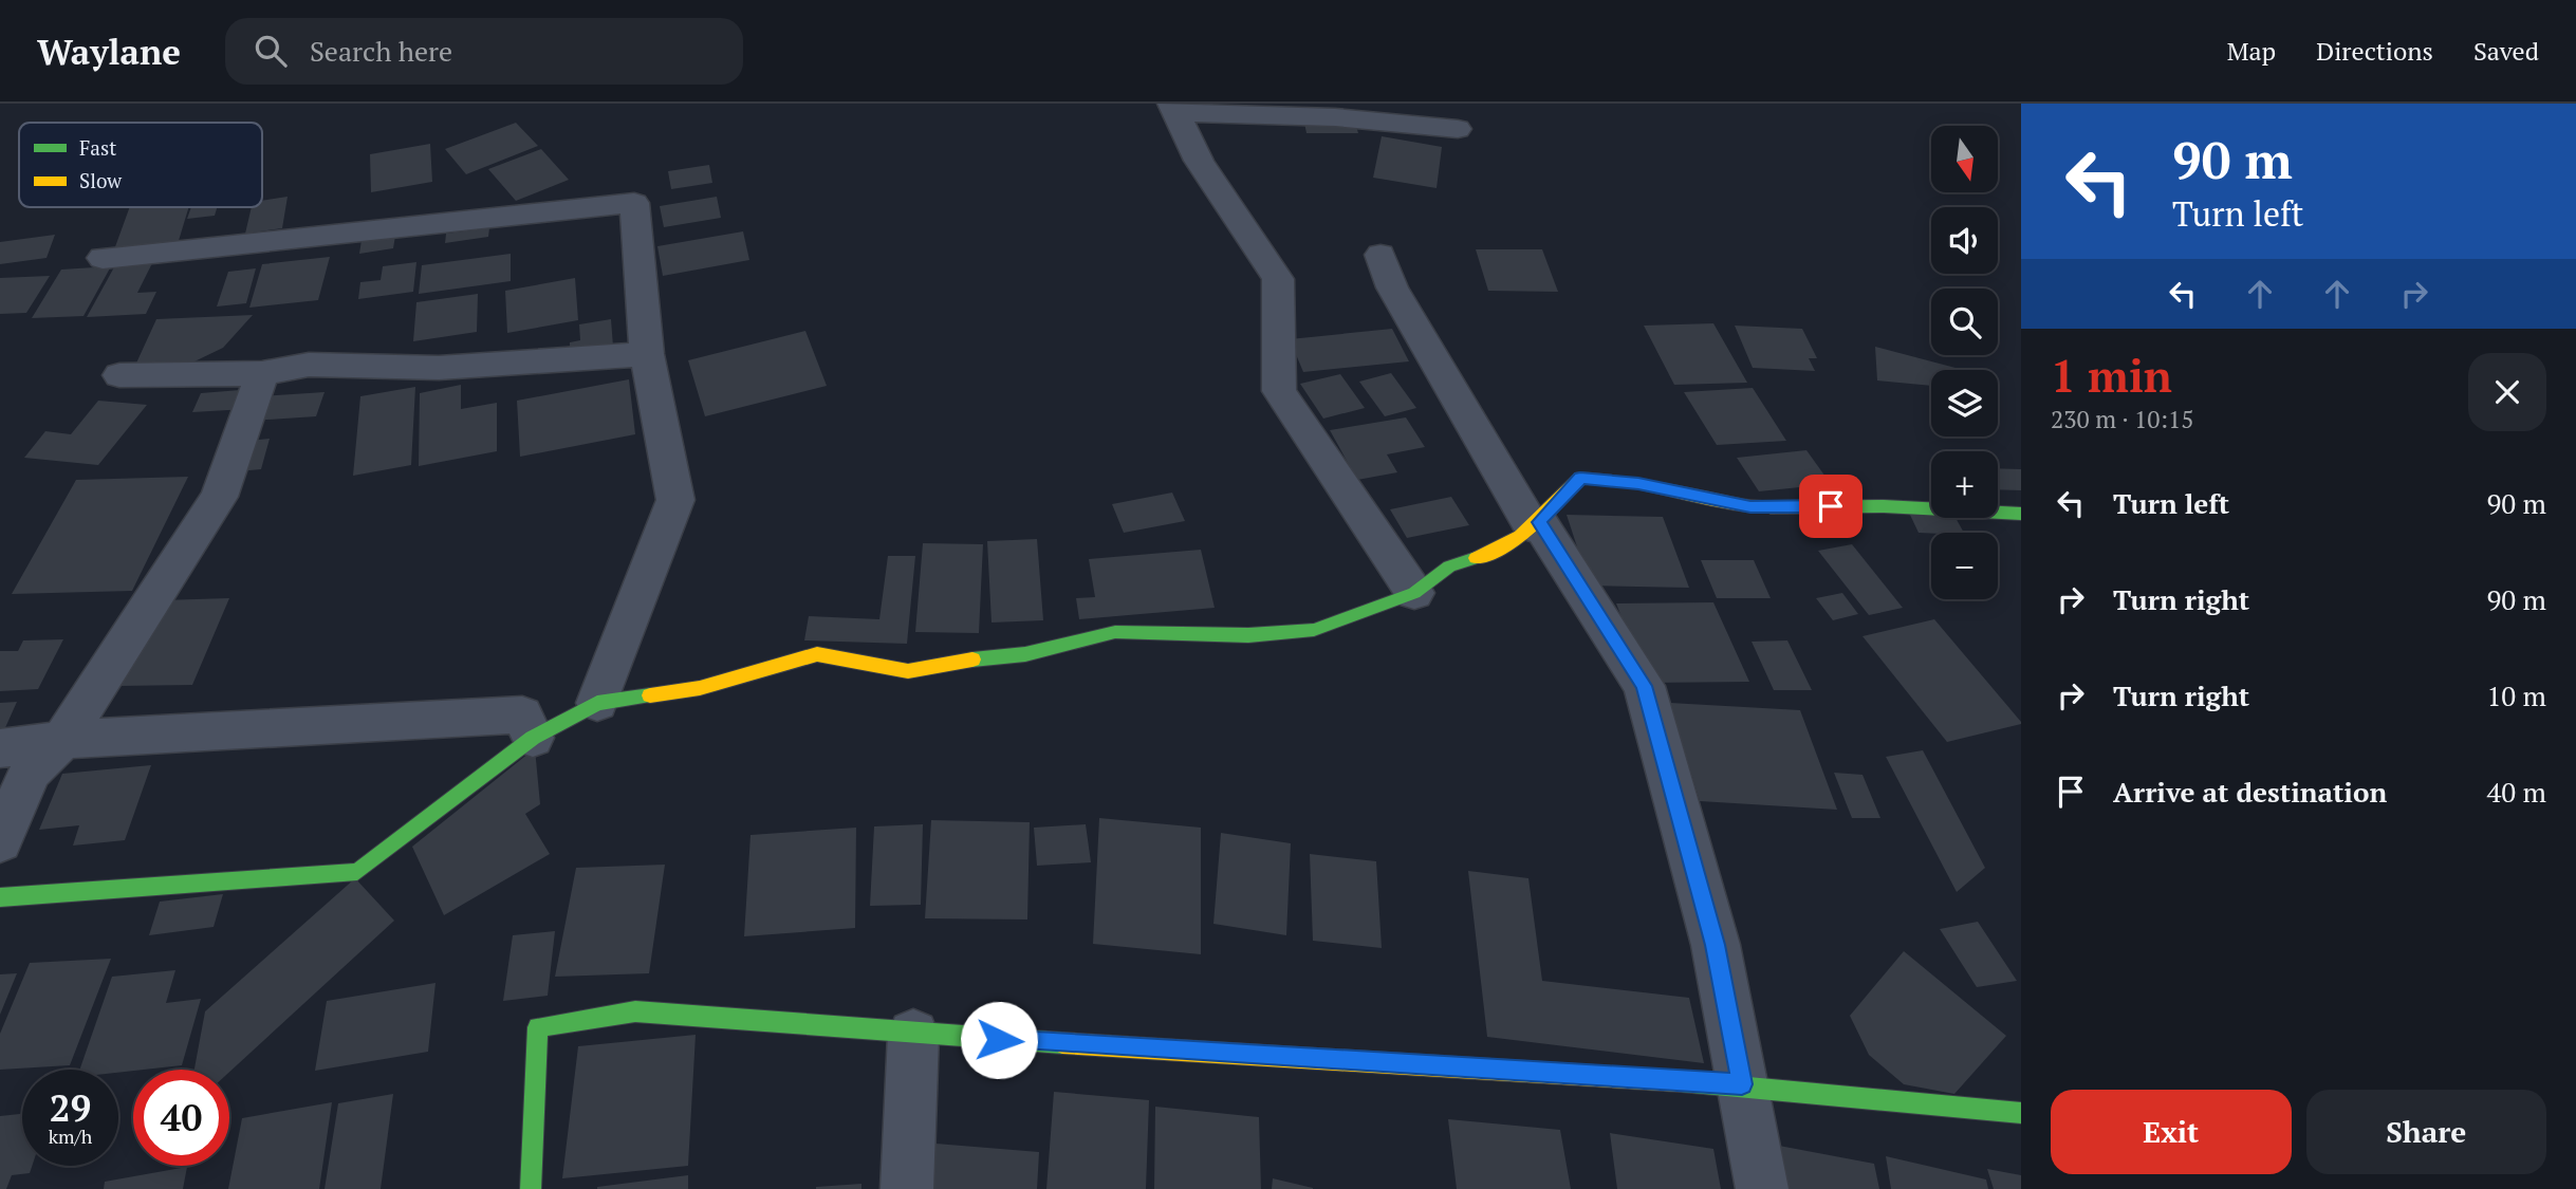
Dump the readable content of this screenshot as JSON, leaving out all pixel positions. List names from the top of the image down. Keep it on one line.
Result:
{"legend":["Fast","Slow"],"north":"bottom","page":{"header":"Waylane","search":"Search here","nav":["Map","Directions","Saved"],"turn":["90 m","Turn left"],"map_buttons":["+","−"],"heading":["1 min","230 m · 10:15"],"list":[{"name":"Turn left","value":"90 m"},{"name":"Turn right","value":"90 m"},{"name":"Turn right","value":"10 m"},{"name":"Arrive at destination","value":"40 m"}],"speed":"29 km/h","limit":"40","buttons":["Exit","Share"]}}
